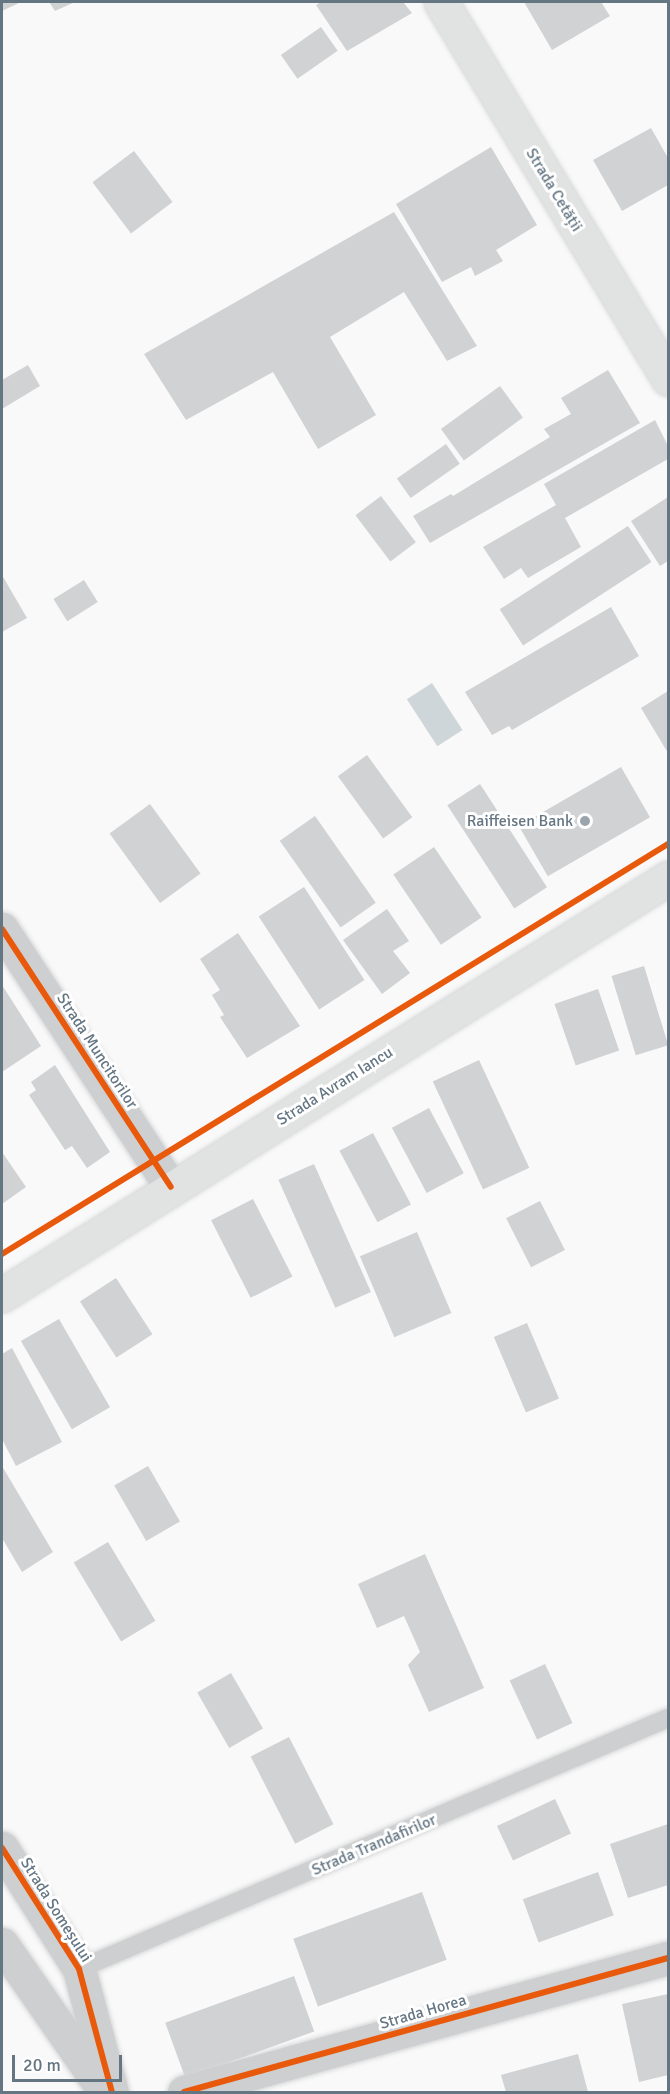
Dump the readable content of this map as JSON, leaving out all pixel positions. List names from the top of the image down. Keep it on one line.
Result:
{"streets":{"main road":["Strada Cetății","Strada Avram Iancu"],"street":["Strada Muncitorilor","Strada Someșului","Strada Horea"],"lane":["Strada Trandafirilor"]},"crossings":[["Strada Muncitorilor","Strada Avram Iancu"],["Strada Trandafirilor","Strada Someșului"]],"places":["Raiffeisen Bank"],"scale_bar":"20 m"}
